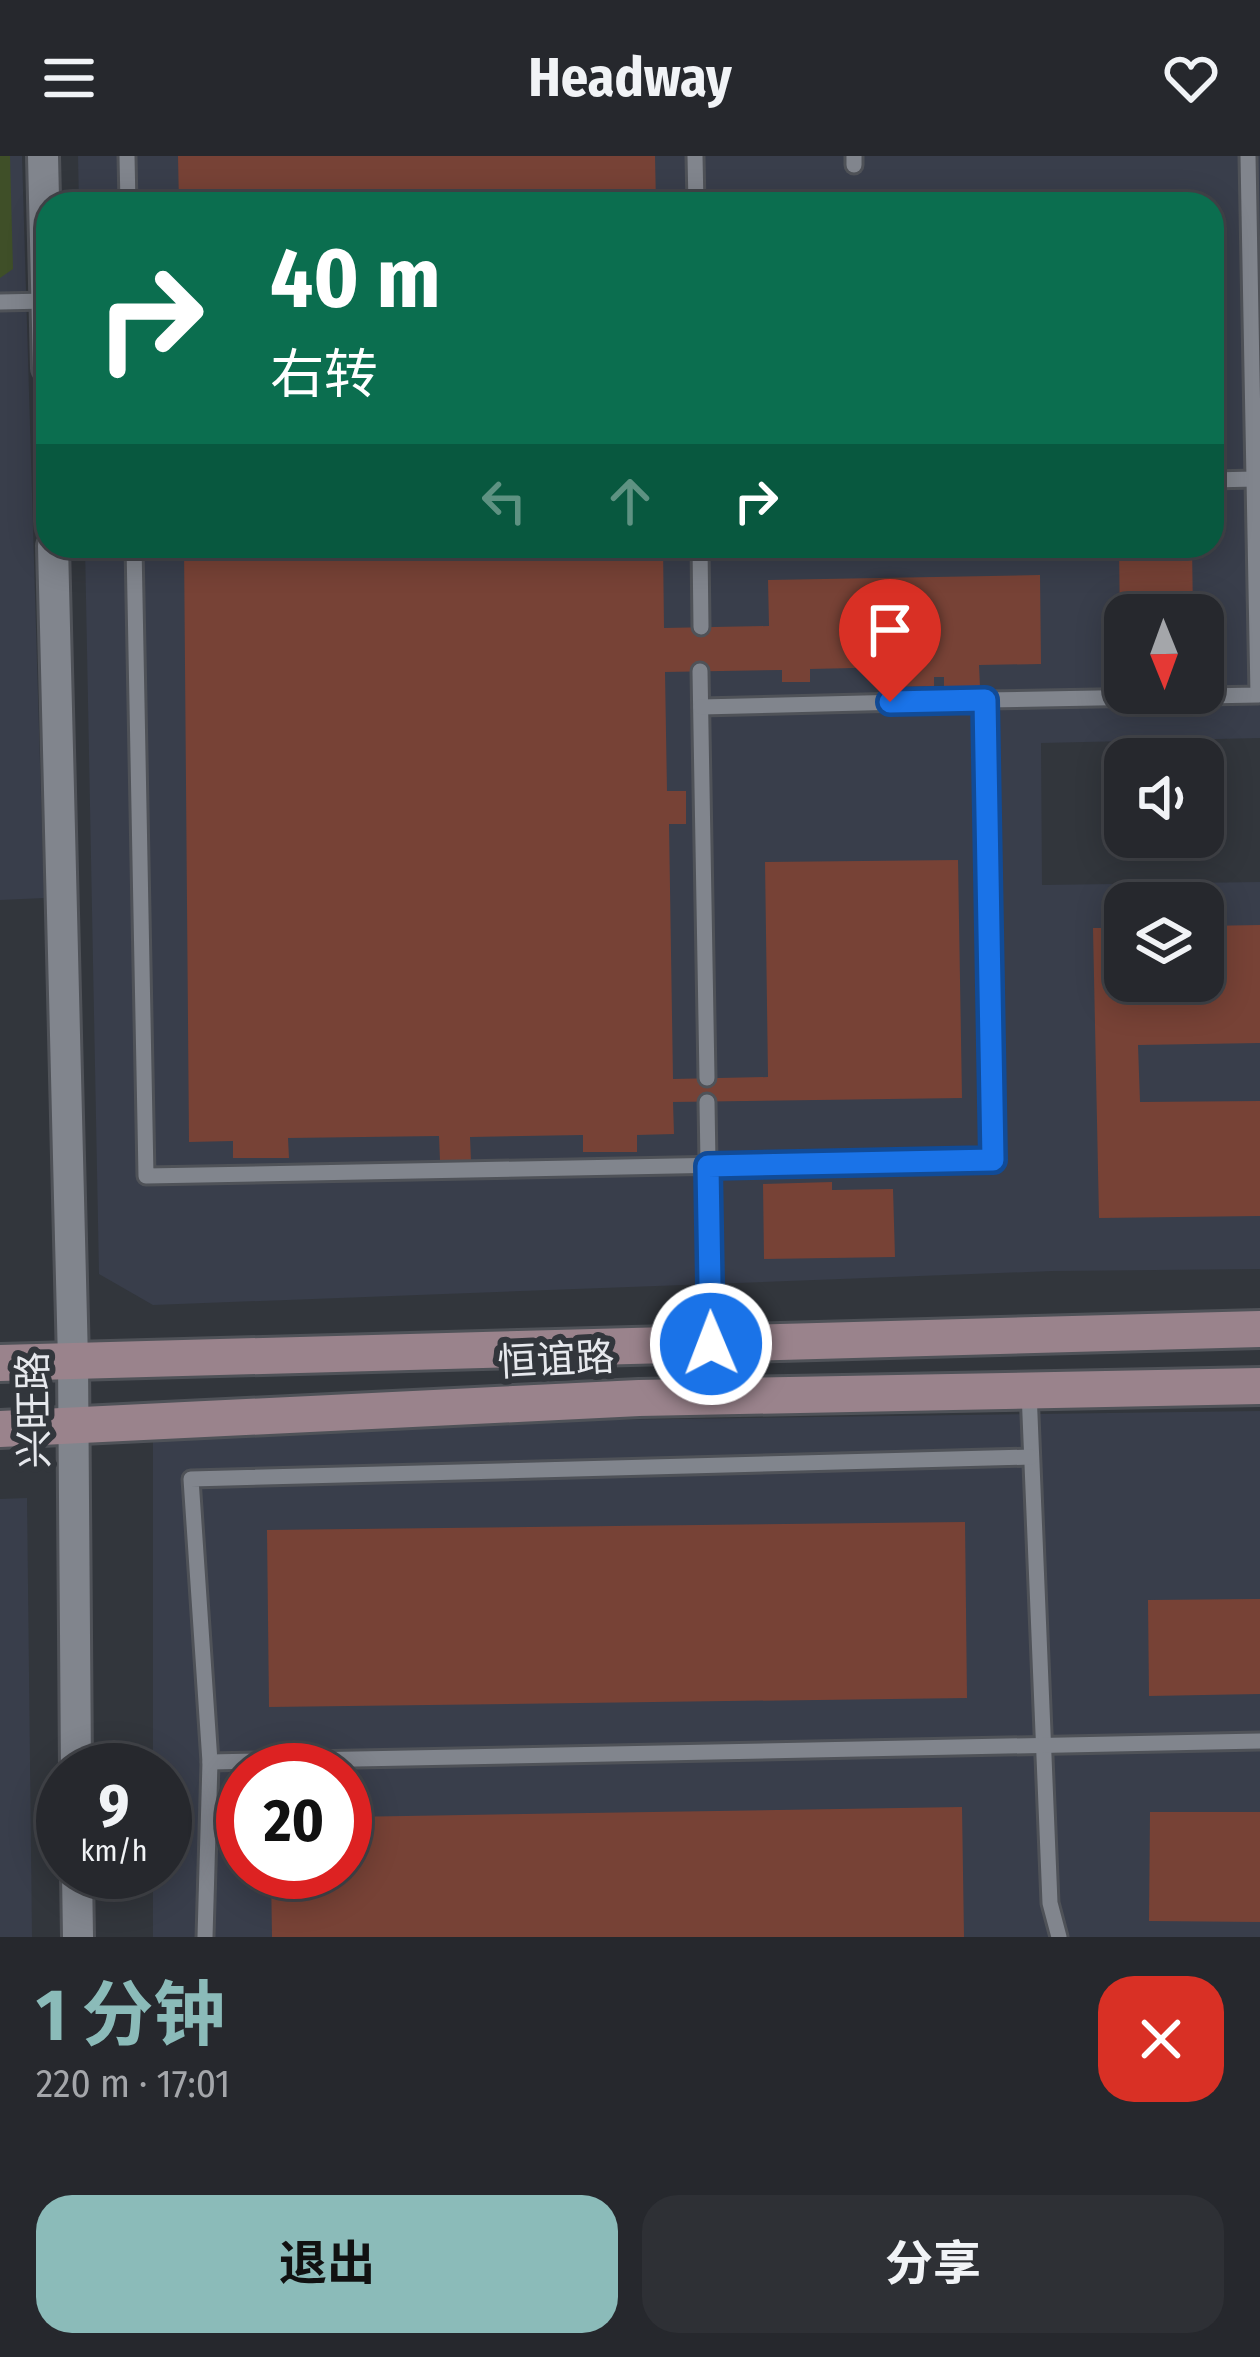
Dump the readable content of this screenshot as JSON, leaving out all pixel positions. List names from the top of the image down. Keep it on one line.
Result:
{"streets":{"main road":["恒谊路"],"street":["兴旺路"]},"crossings":[["恒谊路","兴旺路"]],"north":"bottom","page":{"header":"Headway","turn":["40 m","右转"],"speed":"9 km/h","limit":"20","heading":["1 分钟","220 m · 17:01"],"buttons":["退出","分享"]}}
